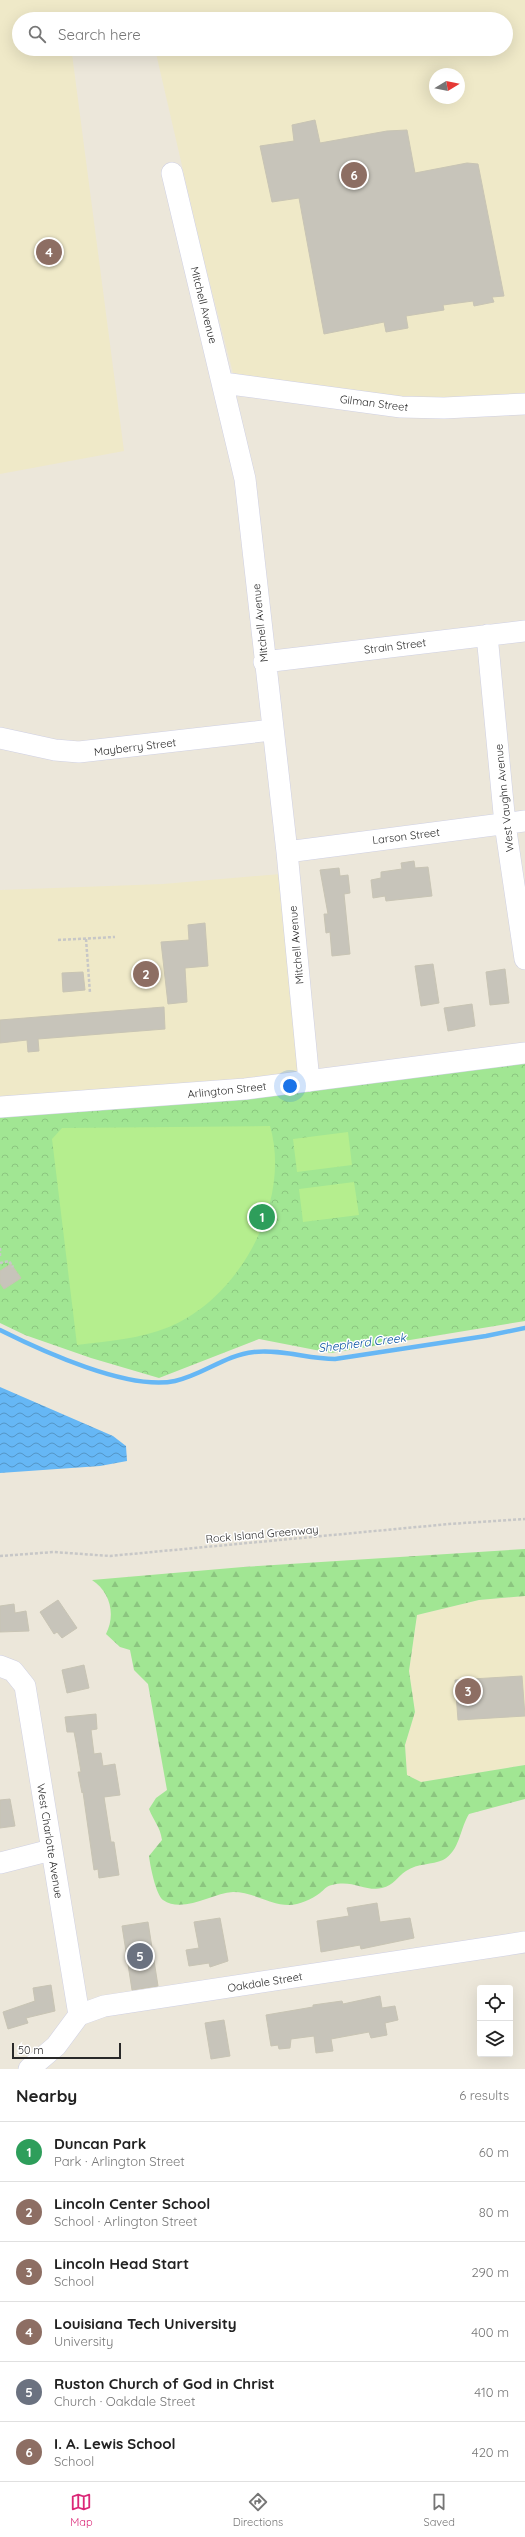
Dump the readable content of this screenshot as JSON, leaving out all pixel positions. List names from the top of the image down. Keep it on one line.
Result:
{"streets":{"street":["Mitchell Avenue","Gilman Street","Strain Street","Mayberry Street","West Vaughn Avenue","Larson Street","Arlington Street","West Charlotte Avenue","Oakdale Street"],"path":["Rock Island Greenway"]},"crossings":[["Mitchell Avenue","Gilman Street"],["Mitchell Avenue","Strain Street"],["Mitchell Avenue","Mayberry Street"],["Mitchell Avenue","Larson Street"],["Mitchell Avenue","Arlington Street"],["Strain Street","West Vaughn Avenue"],["West Vaughn Avenue","Larson Street"],["West Charlotte Avenue","Oakdale Street"]],"water":["Shepherd Creek"],"scale_bar":"50 m","north":"right","page":{"search":"Search here","pins":["6","4","2","1","3","5"],"scale":"50 m","heading":["Nearby","6 results"],"list":[{"mark":"1","name":"Duncan Park","note":"Park · Arlington Street","value":"60 m"},{"mark":"2","name":"Lincoln Center School","note":"School · Arlington Street","value":"80 m"},{"mark":"3","name":"Lincoln Head Start","note":"School","value":"290 m"},{"mark":"4","name":"Louisiana Tech University","note":"University","value":"400 m"},{"mark":"5","name":"Ruston Church of God in Christ","note":"Church · Oakdale Street","value":"410 m"},{"mark":"6","name":"I. A. Lewis School","note":"School","value":"420 m"}],"nav":["Map","Directions","Saved"]}}
